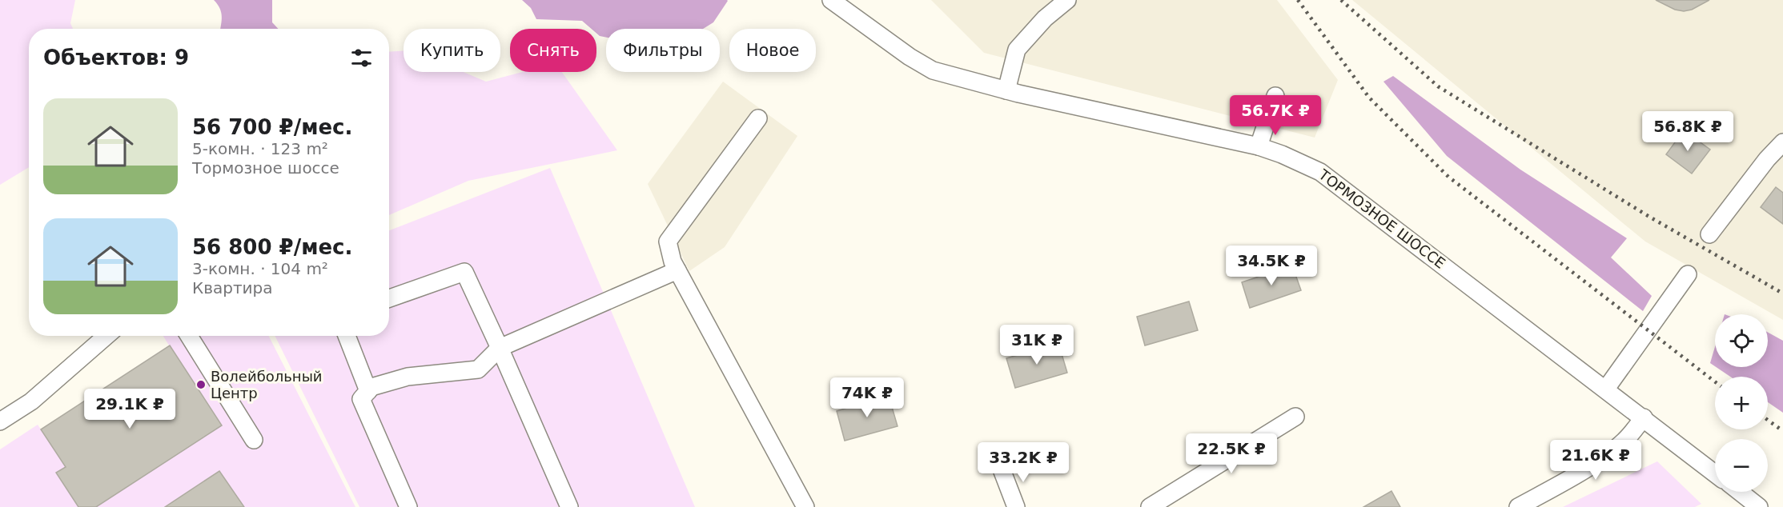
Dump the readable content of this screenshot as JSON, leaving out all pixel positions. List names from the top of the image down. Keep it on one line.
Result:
{"streets":{"street":["ТОРМОЗНОЕ ШОССЕ"]},"places":["Волейбольный Центр"],"page":{"chip":["Купить","Снять","Фильтры","Новое"],"heading":"Объектов: 9","list":[{"name":"56 700 ₽/мес.","note":"5-комн. · 123 m² · Тормозное шоссе"},{"name":"56 800 ₽/мес.","note":"3-комн. · 104 m² · Квартира"}],"price":["56.7K ₽","56.8K ₽","34.5K ₽","31K ₽","74K ₽","29.1K ₽","22.5K ₽","21.6K ₽","33.2K ₽"],"map_buttons":["+","−"]}}
